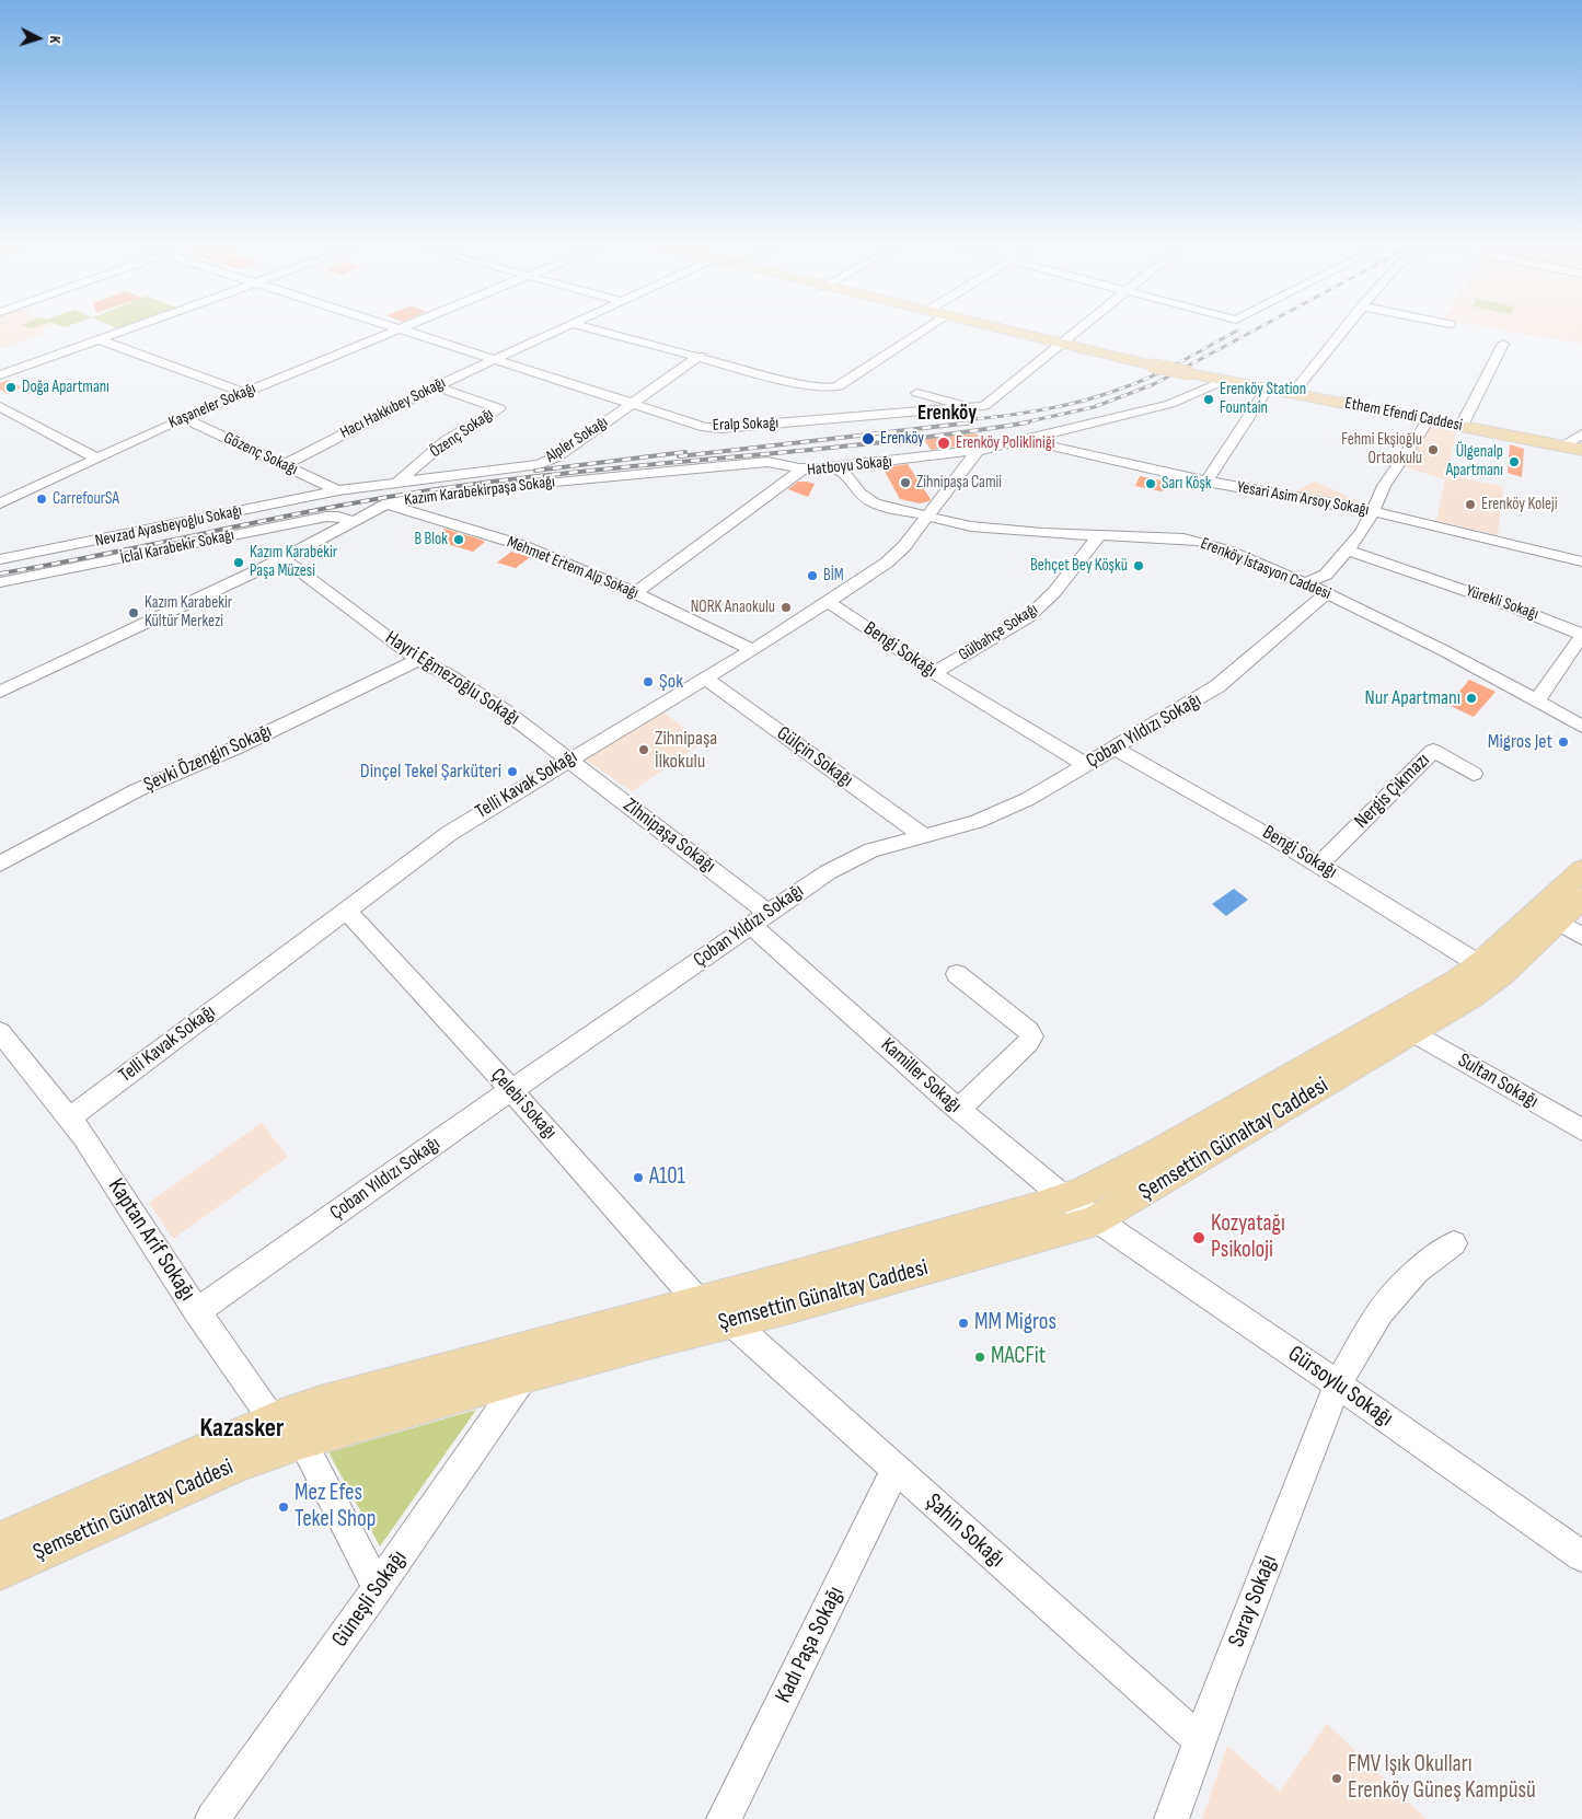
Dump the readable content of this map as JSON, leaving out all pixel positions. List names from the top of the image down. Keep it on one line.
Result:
{"streets":{"main road":["Ethem Efendi Caddesi","Şemsettin Günaltay Caddesi"],"street":["Kaşaneler Sokağı","Hacı Hakkıbey Sokağı","Eralp Sokağı","Özenç Sokağı","Alpler Sokağı","Gözenç Sokağı","Hatboyu Sokağı","Kazım Karabekirpaşa Sokağı","Yesari Asim Arsoy Sokağı","Nevzad Ayasbeyoğlu Sokağı","İclal Karabekir Sokağı","Mehmet Ertem Alp Sokağı","Erenköy İstasyon Caddesi","Yürekli Sokağı","Gülbahçe Sokağı","Bengi Sokağı","Hayri Eğmezoğlu Sokağı","Çoban Yıldızı Sokağı","Gülçin Sokağı","Şevki Özengin Sokağı","Telli Kavak Sokağı","Nergis Çıkmazı","Zihnipaşa Sokağı","Kamiller Sokağı","Sultan Sokağı","Çelebi Sokağı","Kaptan Arif Sokağı","Gürsoylu Sokağı","Şahin Sokağı","Güneşli Sokağı","Saray Sokağı","Kadı Paşa Sokağı"]},"crossings":[["Kaşaneler Sokağı","Eralp Sokağı"],["Kaşaneler Sokağı","Gözenç Sokağı"],["Hacı Hakkıbey Sokağı","Eralp Sokağı"],["Hacı Hakkıbey Sokağı","Özenç Sokağı"],["Hacı Hakkıbey Sokağı","Gözenç Sokağı"],["Ethem Efendi Caddesi","Hatboyu Sokağı"],["Ethem Efendi Caddesi","Çoban Yıldızı Sokağı"],["Eralp Sokağı","Alpler Sokağı"],["Özenç Sokağı","Alpler Sokağı"],["Alpler Sokağı","Gözenç Sokağı"],["Alpler Sokağı","Nevzad Ayasbeyoğlu Sokağı"],["Gözenç Sokağı","Nevzad Ayasbeyoğlu Sokağı"],["Hatboyu Sokağı","Kazım Karabekirpaşa Sokağı"],["Hatboyu Sokağı","Yesari Asim Arsoy Sokağı"],["Hatboyu Sokağı","Mehmet Ertem Alp Sokağı"],["Hatboyu Sokağı","Telli Kavak Sokağı"],["Kazım Karabekirpaşa Sokağı","İclal Karabekir Sokağı"],["Kazım Karabekirpaşa Sokağı","Mehmet Ertem Alp Sokağı"],["Kazım Karabekirpaşa Sokağı","Hayri Eğmezoğlu Sokağı"],["Yesari Asim Arsoy Sokağı","Çoban Yıldızı Sokağı"],["Mehmet Ertem Alp Sokağı","Telli Kavak Sokağı"],["Erenköy İstasyon Caddesi","Yürekli Sokağı"],["Erenköy İstasyon Caddesi","Gülbahçe Sokağı"],["Erenköy İstasyon Caddesi","Çoban Yıldızı Sokağı"],["Erenköy İstasyon Caddesi","Telli Kavak Sokağı"],["Yürekli Sokağı","Çoban Yıldızı Sokağı"],["Gülbahçe Sokağı","Bengi Sokağı"],["Bengi Sokağı","Çoban Yıldızı Sokağı"],["Bengi Sokağı","Telli Kavak Sokağı"],["Bengi Sokağı","Nergis Çıkmazı"],["Bengi Sokağı","Şemsettin Günaltay Caddesi"],["Hayri Eğmezoğlu Sokağı","Şevki Özengin Sokağı"],["Hayri Eğmezoğlu Sokağı","Telli Kavak Sokağı"],["Hayri Eğmezoğlu Sokağı","Zihnipaşa Sokağı"],["Çoban Yıldızı Sokağı","Gülçin Sokağı"],["Çoban Yıldızı Sokağı","Zihnipaşa Sokağı"],["Çoban Yıldızı Sokağı","Kamiller Sokağı"],["Çoban Yıldızı Sokağı","Çelebi Sokağı"],["Çoban Yıldızı Sokağı","Kaptan Arif Sokağı"],["Gülçin Sokağı","Telli Kavak Sokağı"],["Telli Kavak Sokağı","Zihnipaşa Sokağı"],["Telli Kavak Sokağı","Çelebi Sokağı"],["Telli Kavak Sokağı","Kaptan Arif Sokağı"],["Zihnipaşa Sokağı","Kamiller Sokağı"],["Kamiller Sokağı","Şemsettin Günaltay Caddesi"],["Kamiller Sokağı","Gürsoylu Sokağı"],["Sultan Sokağı","Şemsettin Günaltay Caddesi"],["Çelebi Sokağı","Şemsettin Günaltay Caddesi"],["Şemsettin Günaltay Caddesi","Kaptan Arif Sokağı"],["Şemsettin Günaltay Caddesi","Gürsoylu Sokağı"],["Şemsettin Günaltay Caddesi","Şahin Sokağı"],["Şemsettin Günaltay Caddesi","Güneşli Sokağı"],["Gürsoylu Sokağı","Saray Sokağı"],["Şahin Sokağı","Saray Sokağı"],["Şahin Sokağı","Kadı Paşa Sokağı"]],"districts":["Erenköy","Kazasker"],"places":["Doğa Apartmanı","Erenköy Station Fountain","Erenköy","Erenköy Polikliniği","Fehmi Ekşioğlu Ortaokulu","Ülgenalp Apartmanı","Zihnipaşa Camii","Sarı Köşk","CarrefourSA","Erenköy Koleji","B Blok","Kazım Karabekir Paşa Müzesi","Behçet Bey Köşkü","BİM","NORK Anaokulu","Kazım Karabekir Kültür Merkezi","Şok","Nur Apartmanı","Migros Jet","Zihnipaşa İlkokulu","Dinçel Tekel Şarküteri","A101","Kozyatağı Psikoloji","MM Migros","MACFit","Mez Efes Tekel Shop","FMV Işık Okulları Erenköy Güneş Kampüsü"],"north":"right"}
